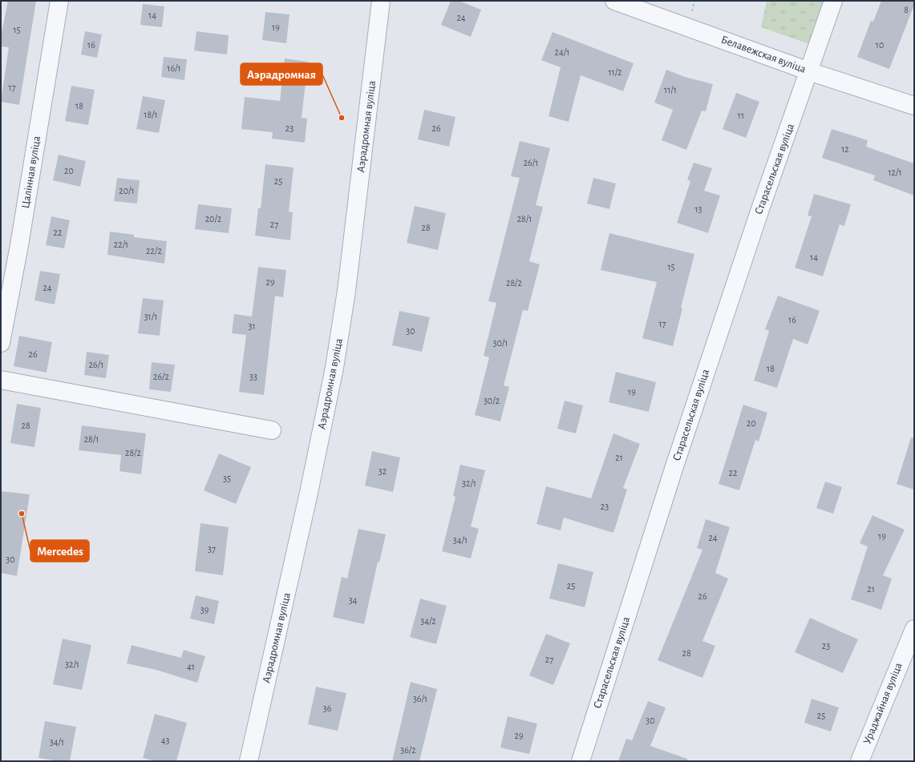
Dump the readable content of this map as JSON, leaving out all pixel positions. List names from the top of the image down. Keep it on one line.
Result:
{"streets":{"street":["Белавежская вуліца","Аэрадромная вуліца","Старасельская вуліца","Цалінная вуліца","Ураджайная вуліца"]},"crossings":[["Белавежская вуліца","Старасельская вуліца"]],"places":["Аэрадромная","Mercedes"],"house_numbers":["8","14","24","19","15","16","10","24/1","16/1","11/2","17","11/1","18","18/1","11","23","26","12","26/1","20","12/1","25","20/1","13","20/2","28/1","27","28","22","22/1","22/2","14","15","29","28/2","24","31/1","16","17","31","30","30/1","26","26/1","18","26/2","33","19","30/2","20","28","28/1","28/2","21","32","22","35","32/1","23","19","24","34/1","37","30","25","21","26","34","39","34/2","23","28","27","32/1","41","36/1","36","25","30","29","43","34/1","36/2"]}
